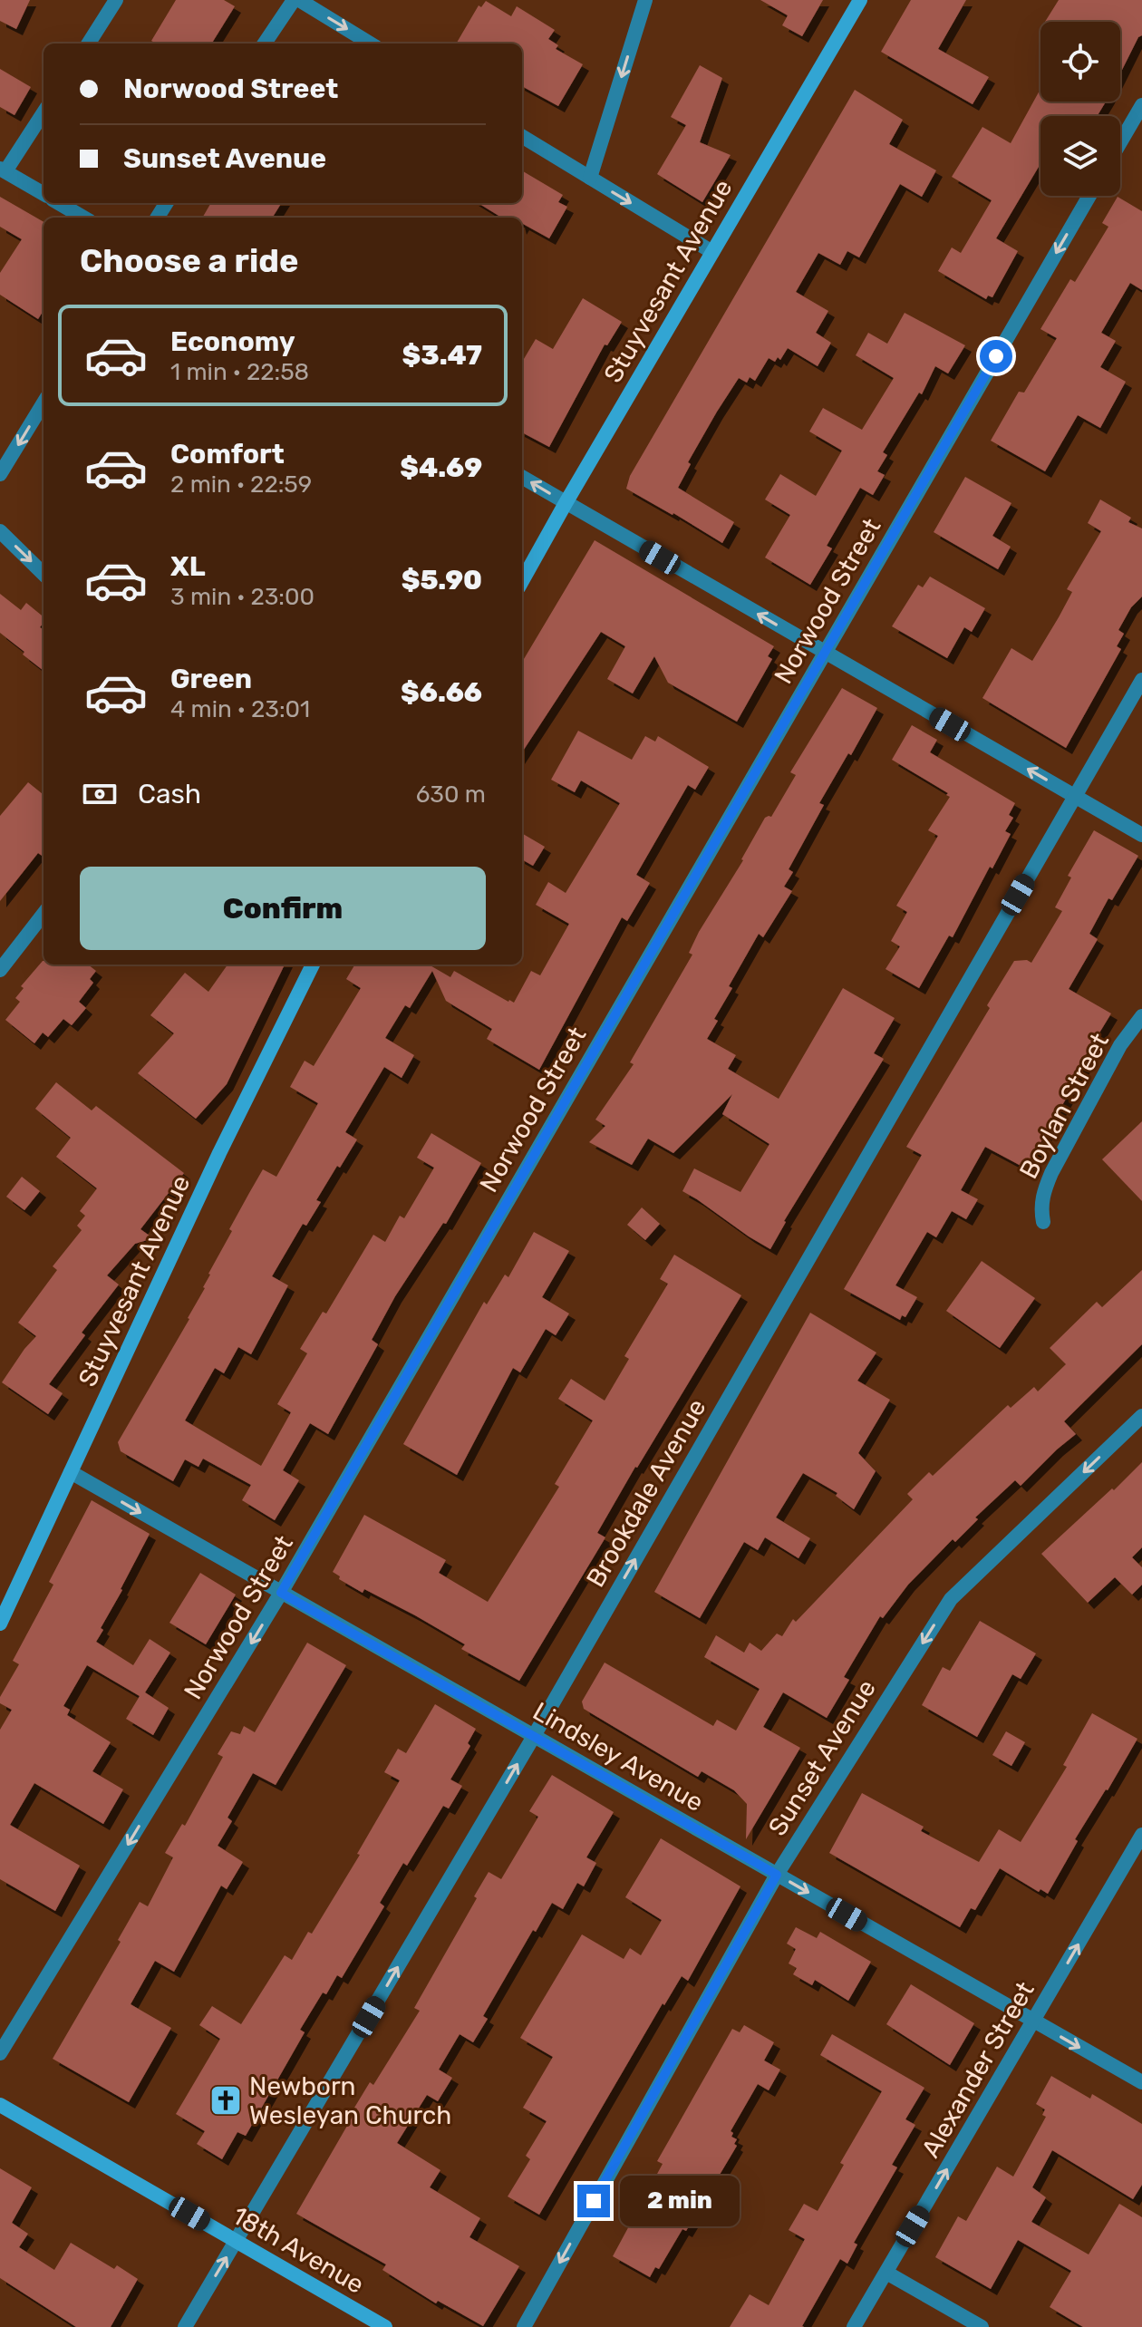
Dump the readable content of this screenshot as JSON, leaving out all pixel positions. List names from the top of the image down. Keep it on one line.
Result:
{"streets":{"main road":["Stuyvesant Avenue","18th Avenue"],"street":["Norwood Street","Boylan Street","Brookdale Avenue","Lindsley Avenue","Sunset Avenue","Alexander Street"]},"crossings":[["Stuyvesant Avenue","Lindsley Avenue"],["Norwood Street","Lindsley Avenue"],["Brookdale Avenue","Lindsley Avenue"],["Brookdale Avenue","18th Avenue"],["Lindsley Avenue","Sunset Avenue"],["Lindsley Avenue","Alexander Street"]],"one_way":["Norwood Street","Brookdale Avenue","Lindsley Avenue","Sunset Avenue","Alexander Street"],"places":{"church":["Newborn Wesleyan Church"]},"page":{"banner":["Norwood Street","Sunset Avenue"],"heading":"Choose a ride","list":[{"name":"Economy","note":"1 min · 22:58","value":"$3.47"},{"name":"Comfort","note":"2 min · 22:59","value":"$4.69"},{"name":"XL","note":"3 min · 23:00","value":"$5.90"},{"name":"Green","note":"4 min · 23:01","value":"$6.66"}],"pay":["Cash","630 m"],"buttons":"Confirm","bubble":"2 min"}}
